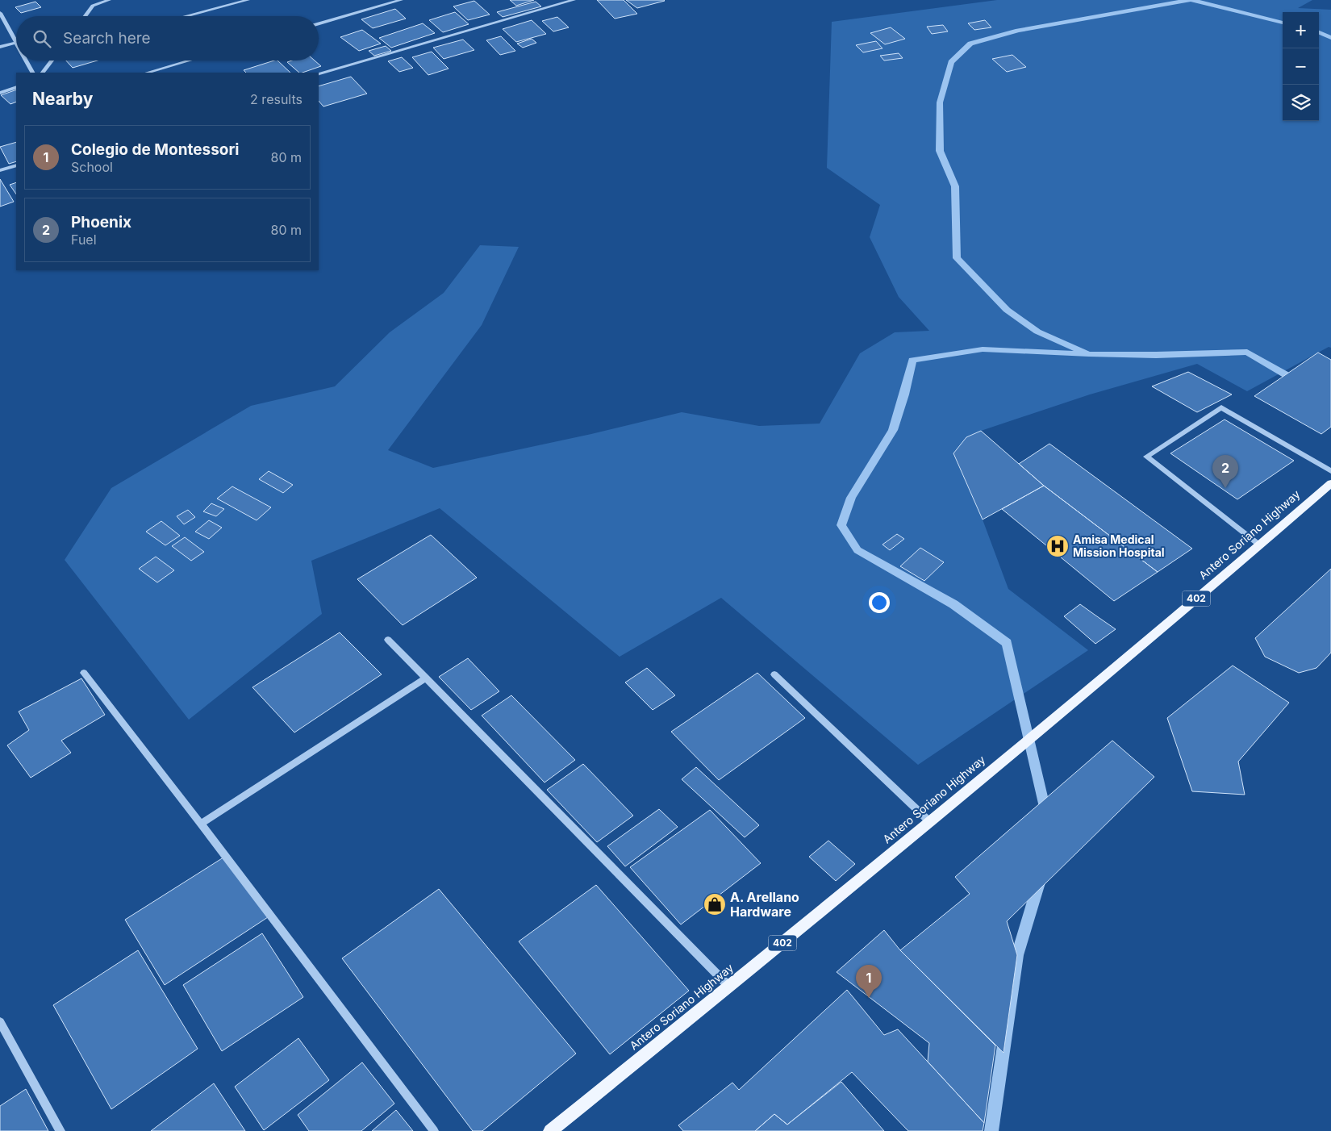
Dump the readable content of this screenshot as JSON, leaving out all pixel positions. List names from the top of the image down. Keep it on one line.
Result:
{"streets":{"main road":["Antero Soriano Highway","402"]},"places":{"hospital":["Amisa Medical Mission Hospital"],"shop":["A. Arellano Hardware"]},"page":{"map_buttons":["+","−"],"search":"Search here","heading":["Nearby","2 results"],"list":[{"mark":"1","name":"Colegio de Montessori","note":"School","value":"80 m"},{"mark":"2","name":"Phoenix","note":"Fuel","value":"80 m"}],"pins":["2","1"]}}
